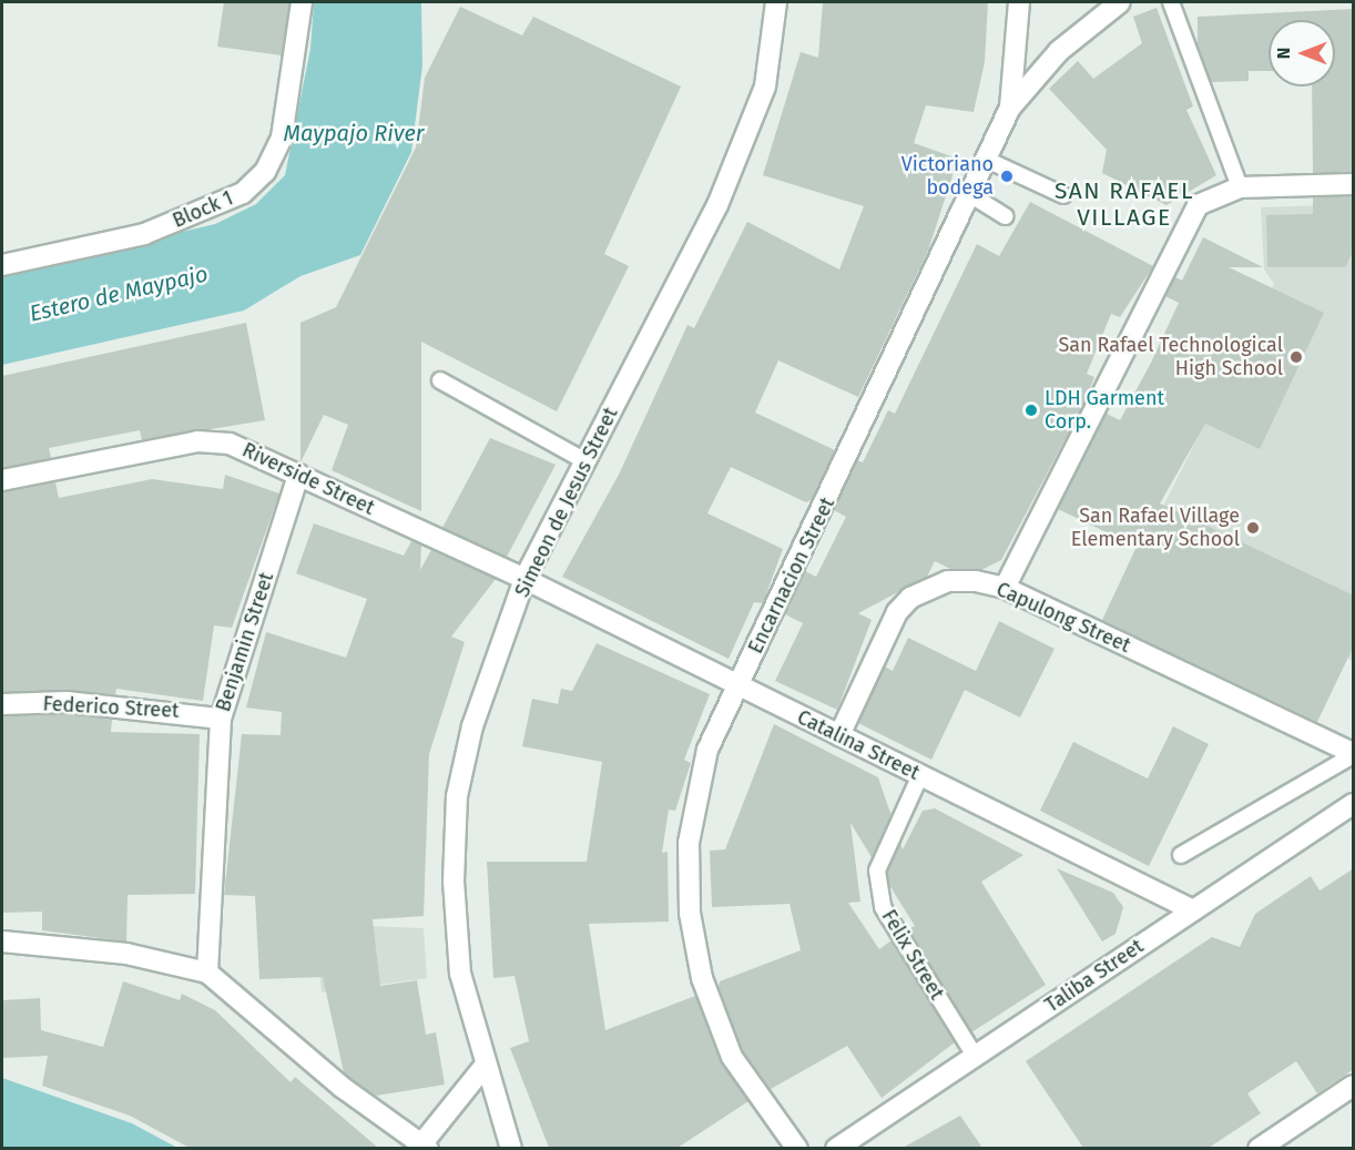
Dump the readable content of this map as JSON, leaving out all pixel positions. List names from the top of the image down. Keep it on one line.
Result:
{"streets":{"street":["Block 1","Riverside Street","Simeon de Jesus Street","Encarnacion Street","Capulong Street","Benjamin Street","Federico Street","Catalina Street","Taliba Street"],"lane":["Felix Street"]},"crossings":[["Riverside Street","Simeon de Jesus Street"],["Riverside Street","Benjamin Street"],["Riverside Street","Catalina Street"],["Simeon de Jesus Street","Catalina Street"],["Encarnacion Street","Catalina Street"],["Capulong Street","Catalina Street"],["Benjamin Street","Federico Street"],["Catalina Street","Felix Street"],["Catalina Street","Taliba Street"],["Felix Street","Taliba Street"]],"districts":["SAN RAFAEL VILLAGE"],"water":["Maypajo River","Estero de Maypajo"],"places":["Victoriano bodega","San Rafael Technological High School","LDH Garment Corp.","San Rafael Village Elementary School"],"north":"left"}
